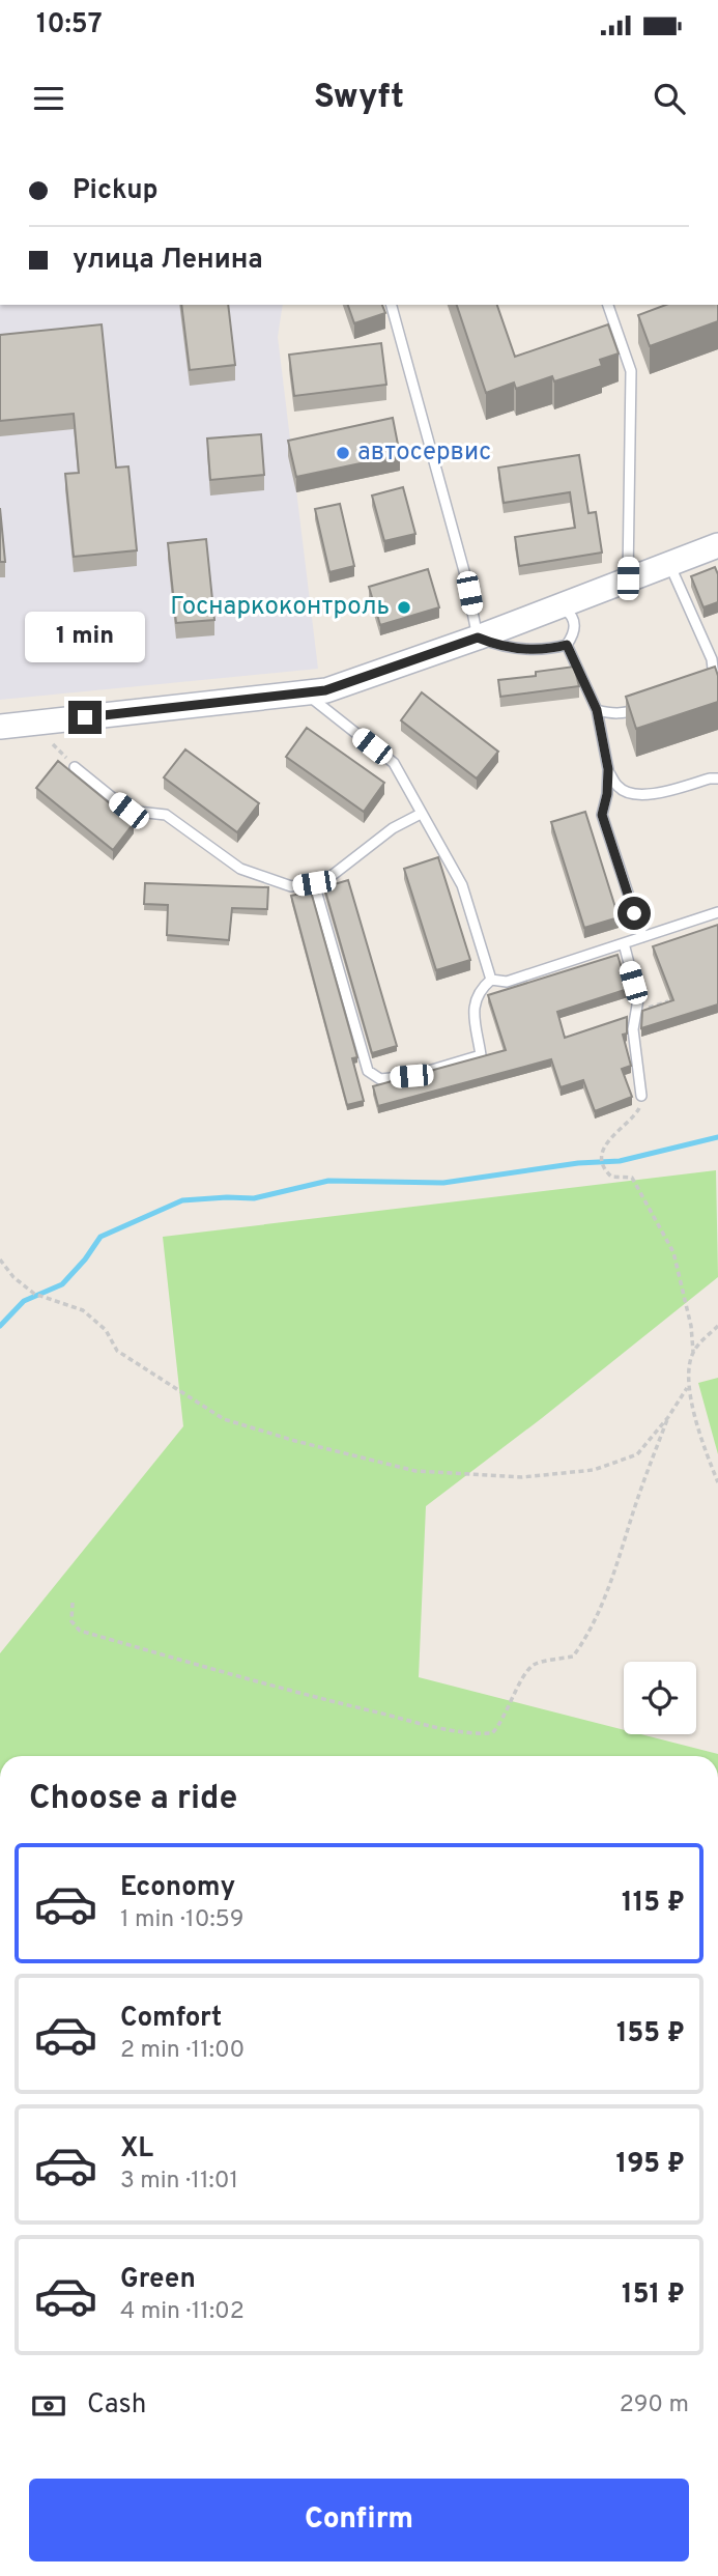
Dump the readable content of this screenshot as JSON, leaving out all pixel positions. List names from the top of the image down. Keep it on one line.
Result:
{"places":["автосервис","Госнаркоконтроль"],"page":{"status":"10:57","header":"Swyft","banner":["Pickup","улица Ленина"],"bubble":"1 min","heading":"Choose a ride","list":[{"name":"Economy","note":"1 min · 10:59","value":"115 ₽"},{"name":"Comfort","note":"2 min · 11:00","value":"155 ₽"},{"name":"XL","note":"3 min · 11:01","value":"195 ₽"},{"name":"Green","note":"4 min · 11:02","value":"151 ₽"}],"pay":["Cash","290 m"],"buttons":"Confirm"}}
